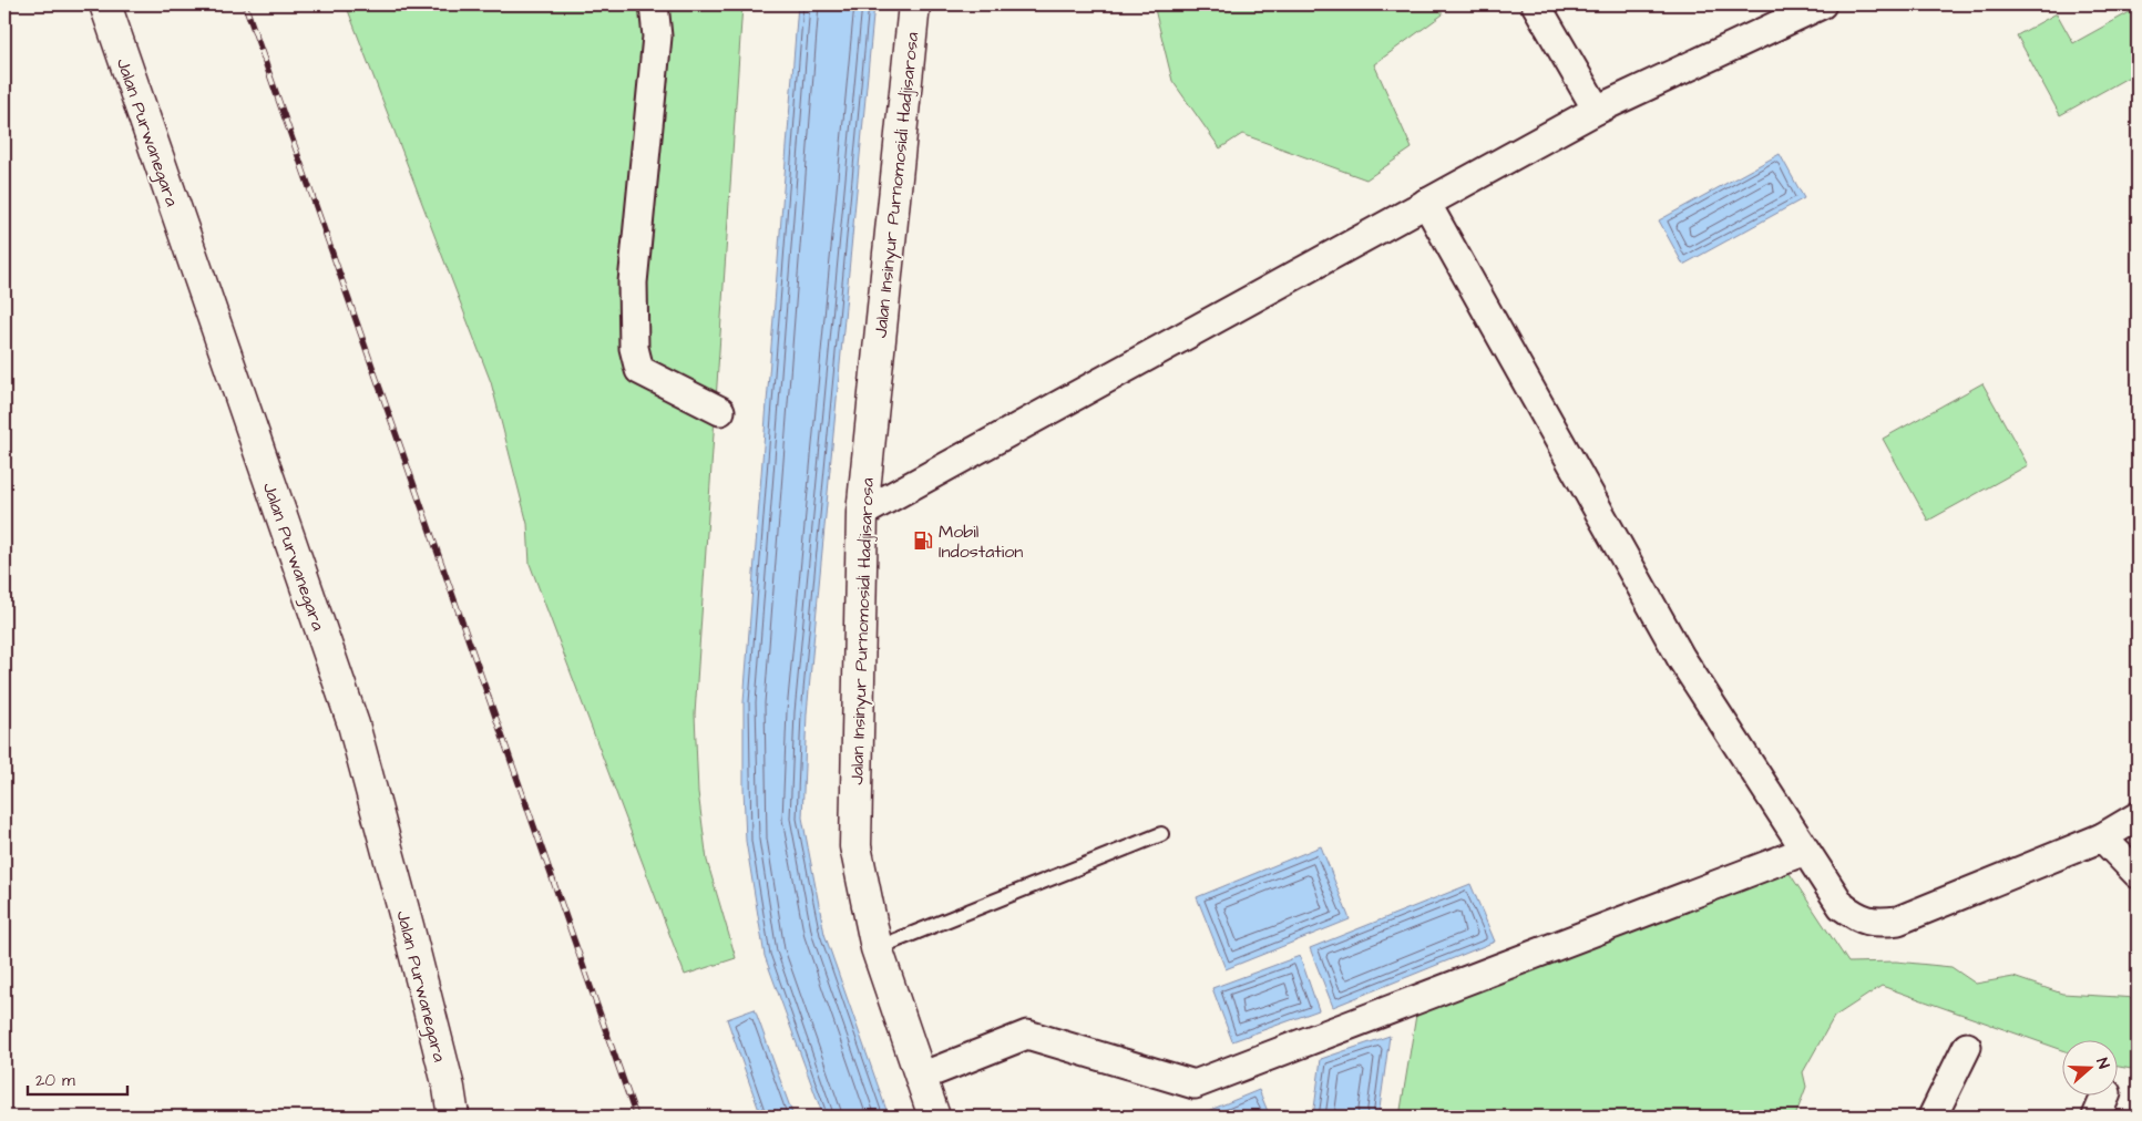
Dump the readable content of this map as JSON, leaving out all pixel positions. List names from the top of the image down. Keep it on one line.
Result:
{"streets":{"street":["Jalan Purwanegara","Jalan Insinyur Purnomosidi Hadjisarosa"]},"places":{"fuel station":["Mobil Indostation"]},"scale_bar":"20 m","north":"right"}
